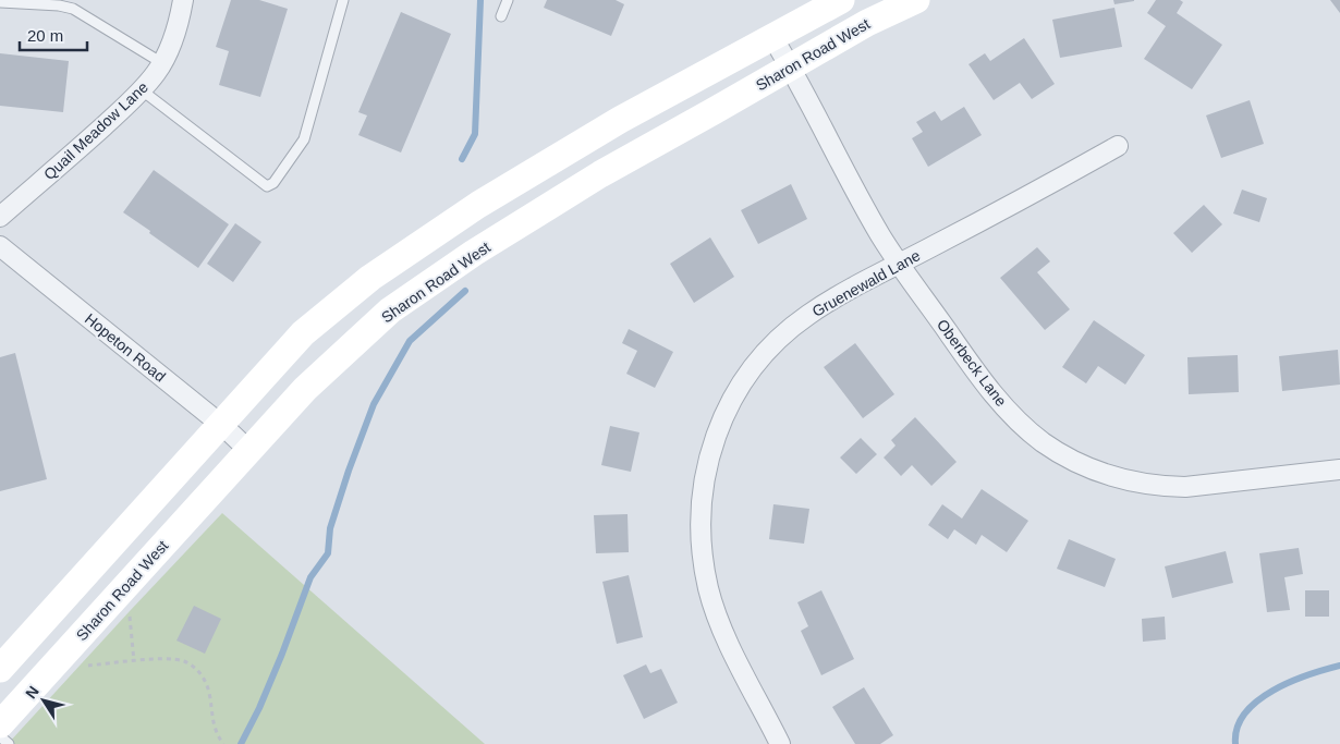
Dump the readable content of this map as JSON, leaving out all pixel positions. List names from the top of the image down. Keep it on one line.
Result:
{"streets":{"main road":["Sharon Road West"],"street":["Quail Meadow Lane","Gruenewald Lane","Hopeton Road","Oberbeck Lane"]},"crossings":[["Sharon Road West","Hopeton Road"],["Sharon Road West","Oberbeck Lane"],["Gruenewald Lane","Oberbeck Lane"]],"scale_bar":"20 m","north":"top left"}
